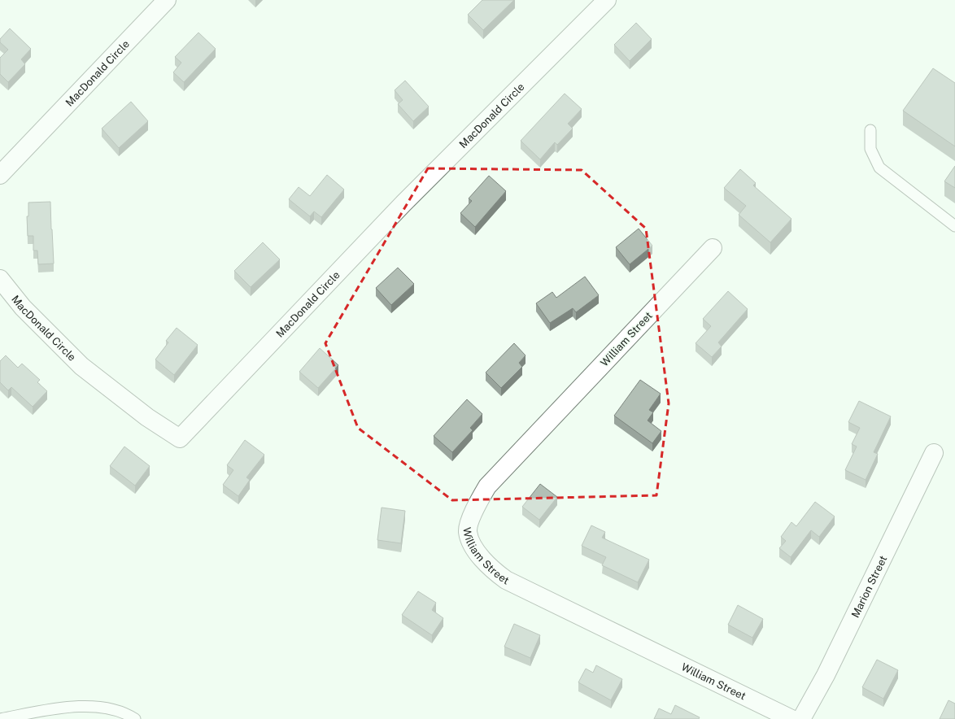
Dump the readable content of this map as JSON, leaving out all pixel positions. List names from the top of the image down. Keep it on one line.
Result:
{"streets":{"street":["MacDonald Circle","William Street","Marion Street"]}}
